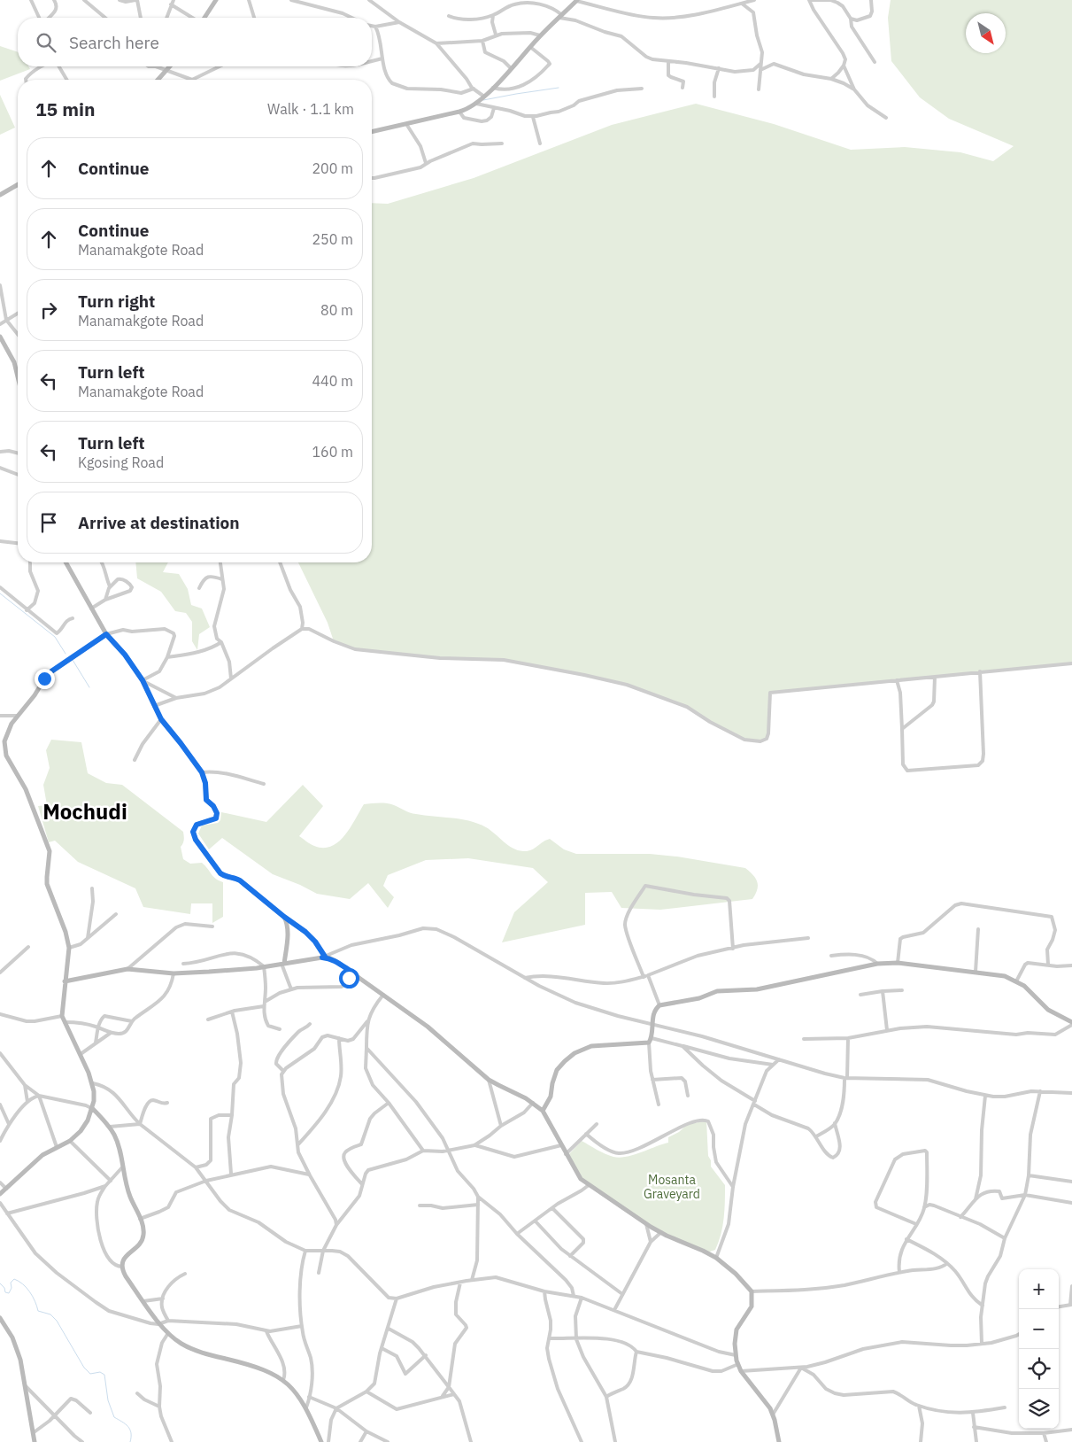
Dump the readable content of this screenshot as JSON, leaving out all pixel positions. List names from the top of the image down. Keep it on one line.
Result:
{"districts":["Mochudi"],"parks":["Mosanta Graveyard"],"north":"bottom right","page":{"search":"Search here","heading":["15 min","Walk · 1.1 km"],"list":[["Continue","200 m"],["Continue","Manamakgote Road","250 m"],["Turn right","Manamakgote Road","80 m"],["Turn left","Manamakgote Road","440 m"],["Turn left","Kgosing Road","160 m"],"Arrive at destination"],"map_buttons":["+","−"]}}
